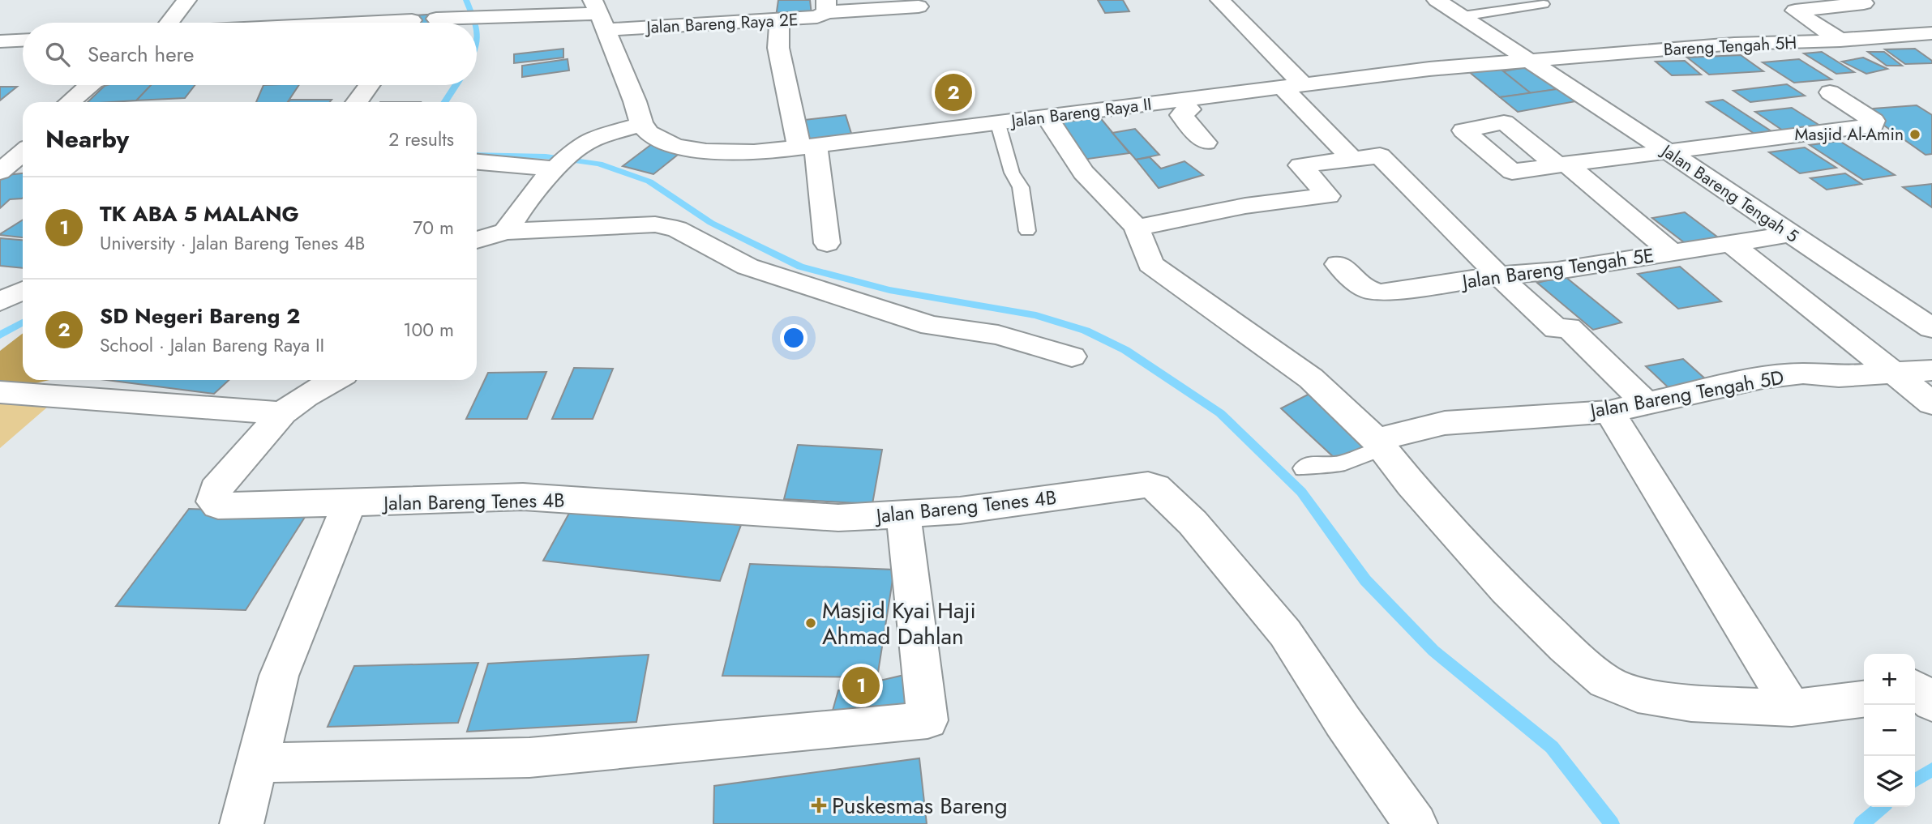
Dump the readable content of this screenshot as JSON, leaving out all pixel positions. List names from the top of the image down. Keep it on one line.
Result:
{"streets":{"street":["Jalan Bareng Raya 2E","Bareng Tengah 5H","Jalan Bareng Raya II","Jalan Bareng Tengah 5","Jalan Bareng Tengah 5E","Jalan Bareng Tengah 5D","Jalan Bareng Tenes 4B"]},"crossings":[["Bareng Tengah 5H","Jalan Bareng Raya II"],["Bareng Tengah 5H","Jalan Bareng Tengah 5"],["Jalan Bareng Raya II","Jalan Bareng Tengah 5"],["Jalan Bareng Tengah 5","Jalan Bareng Tengah 5E"]],"places":{"other":["Masjid Al-Amin","Masjid Kyai Haji Ahmad Dahlan"],"health":["Puskesmas Bareng"]},"page":{"search":"Search here","pins":["2","1"],"heading":["Nearby","2 results"],"list":[{"mark":"1","name":"TK ABA 5 MALANG","note":"University · Jalan Bareng Tenes 4B","value":"70 m"},{"mark":"2","name":"SD Negeri Bareng 2","note":"School · Jalan Bareng Raya II","value":"100 m"}],"map_buttons":["+","−"]}}
